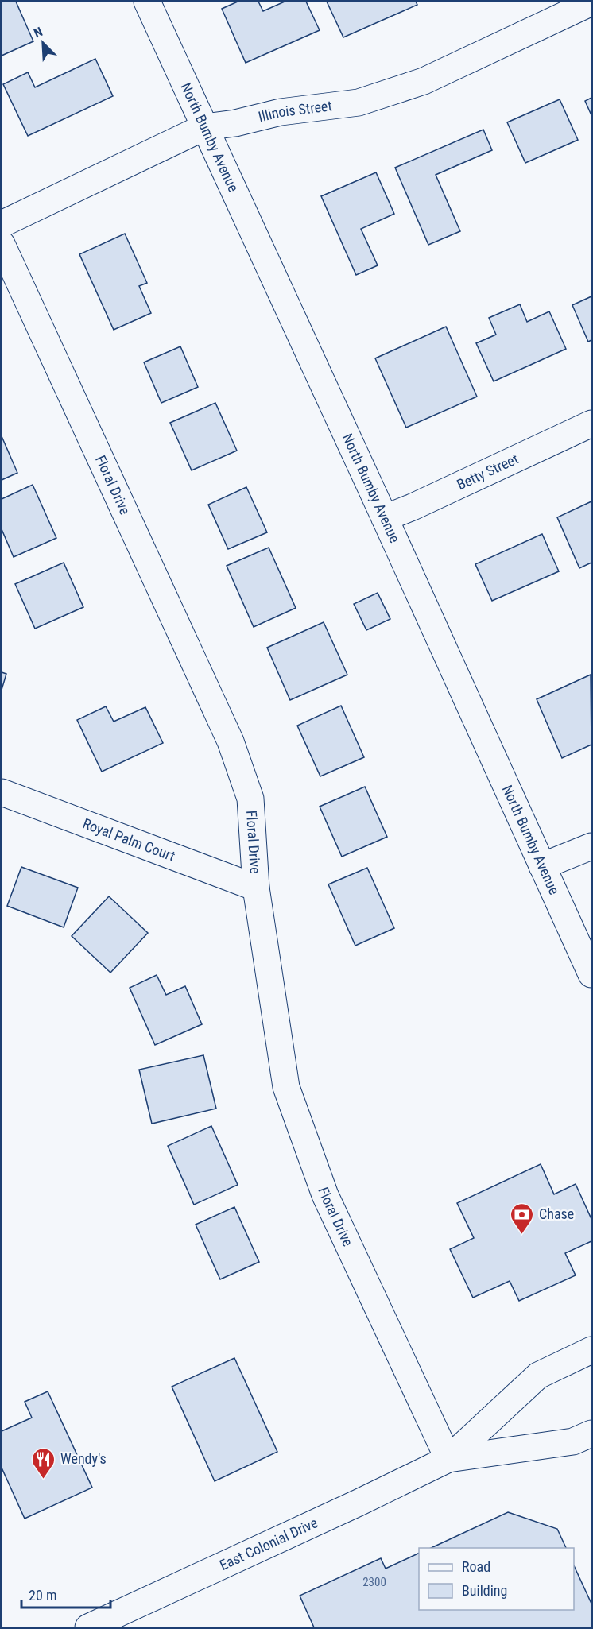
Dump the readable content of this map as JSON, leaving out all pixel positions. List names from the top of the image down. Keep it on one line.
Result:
{"streets":{"main road":["Illinois Street","North Bumby Avenue","Betty Street","Floral Drive","Royal Palm Court","East Colonial Drive"]},"crossings":[["Illinois Street","North Bumby Avenue"],["North Bumby Avenue","Betty Street"],["Floral Drive","Royal Palm Court"],["Floral Drive","East Colonial Drive"]],"places":{"bank":["Chase"],"restaurant":["Wendy's"]},"house_numbers":["2300"],"legend":["Road","Building"],"scale_bar":"20 m","north":"top left"}
